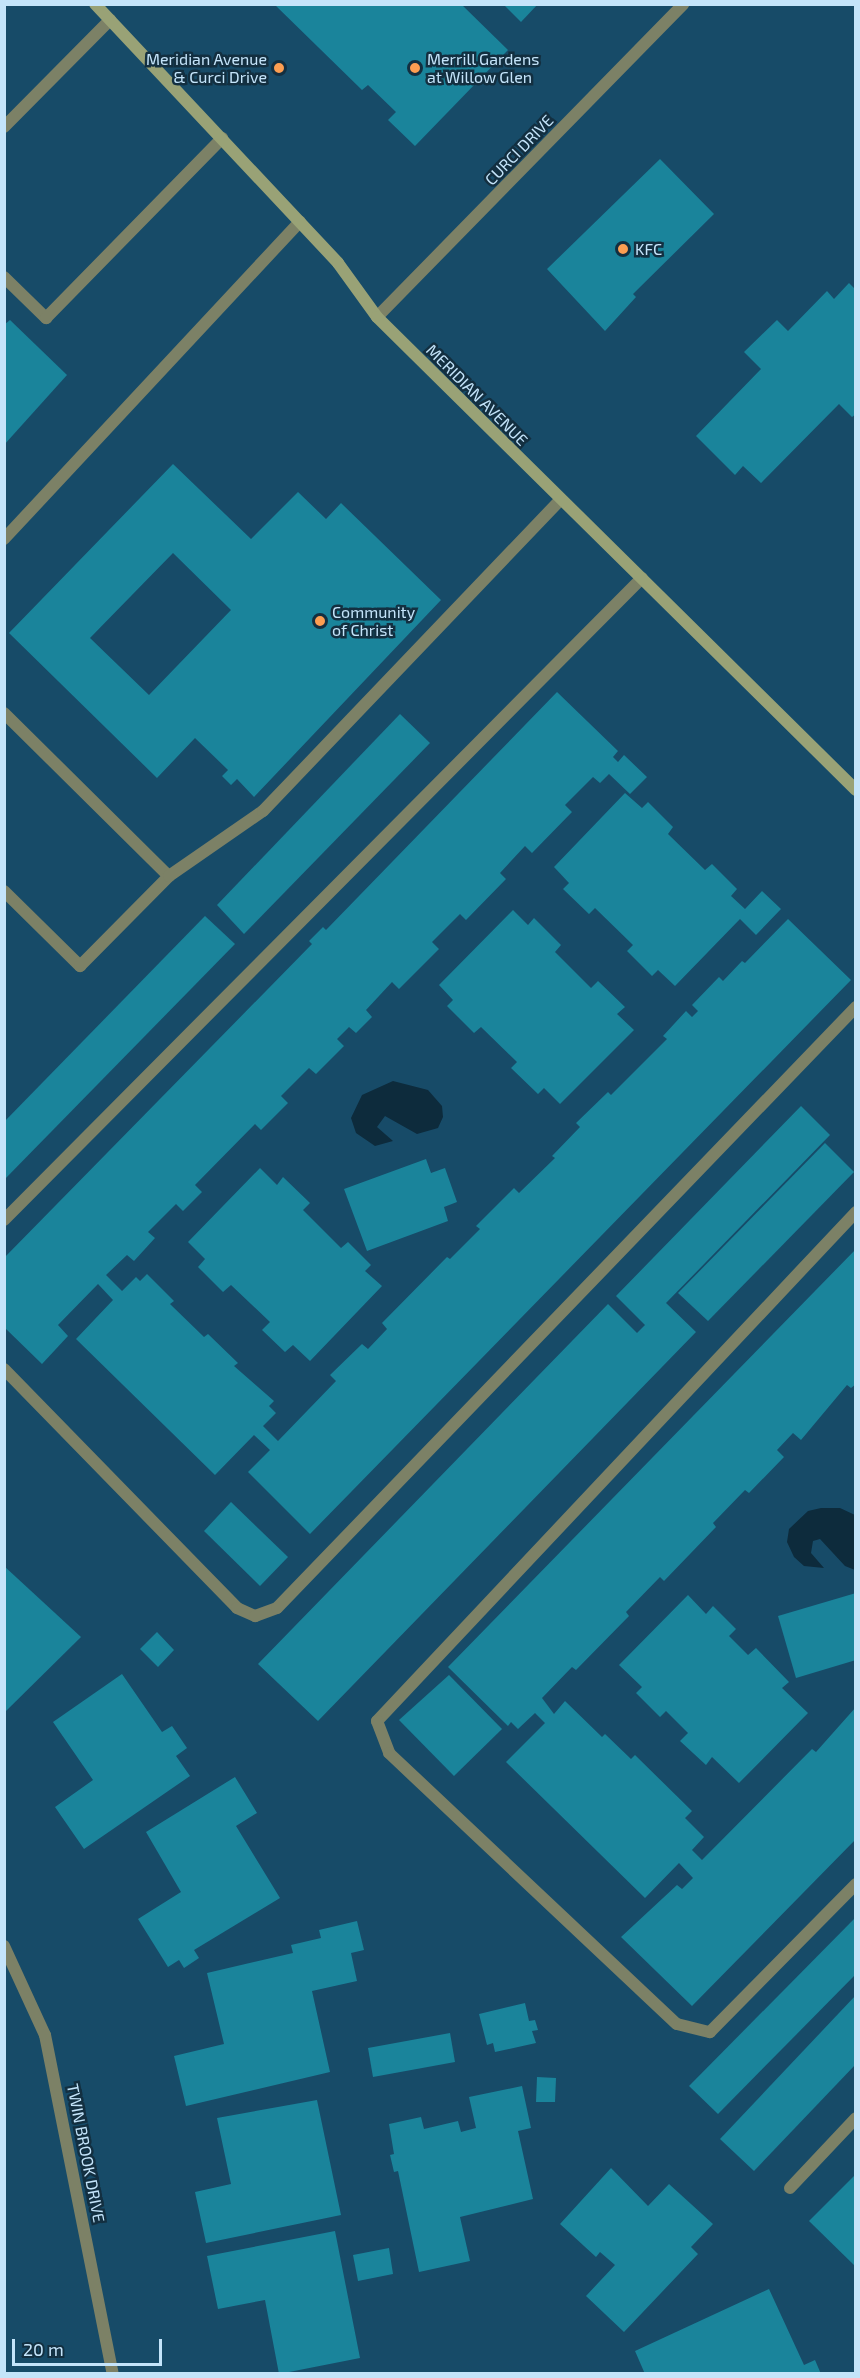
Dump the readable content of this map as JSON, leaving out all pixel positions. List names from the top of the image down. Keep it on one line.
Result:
{"streets":{"main road":["MERIDIAN AVENUE"],"street":["CURCI DRIVE","TWIN BROOK DRIVE"]},"crossings":[["CURCI DRIVE","MERIDIAN AVENUE"]],"places":["Meridian Avenue & Curci Drive","Merrill Gardens at Willow Glen","KFC","Community of Christ"],"scale_bar":"20 m"}
